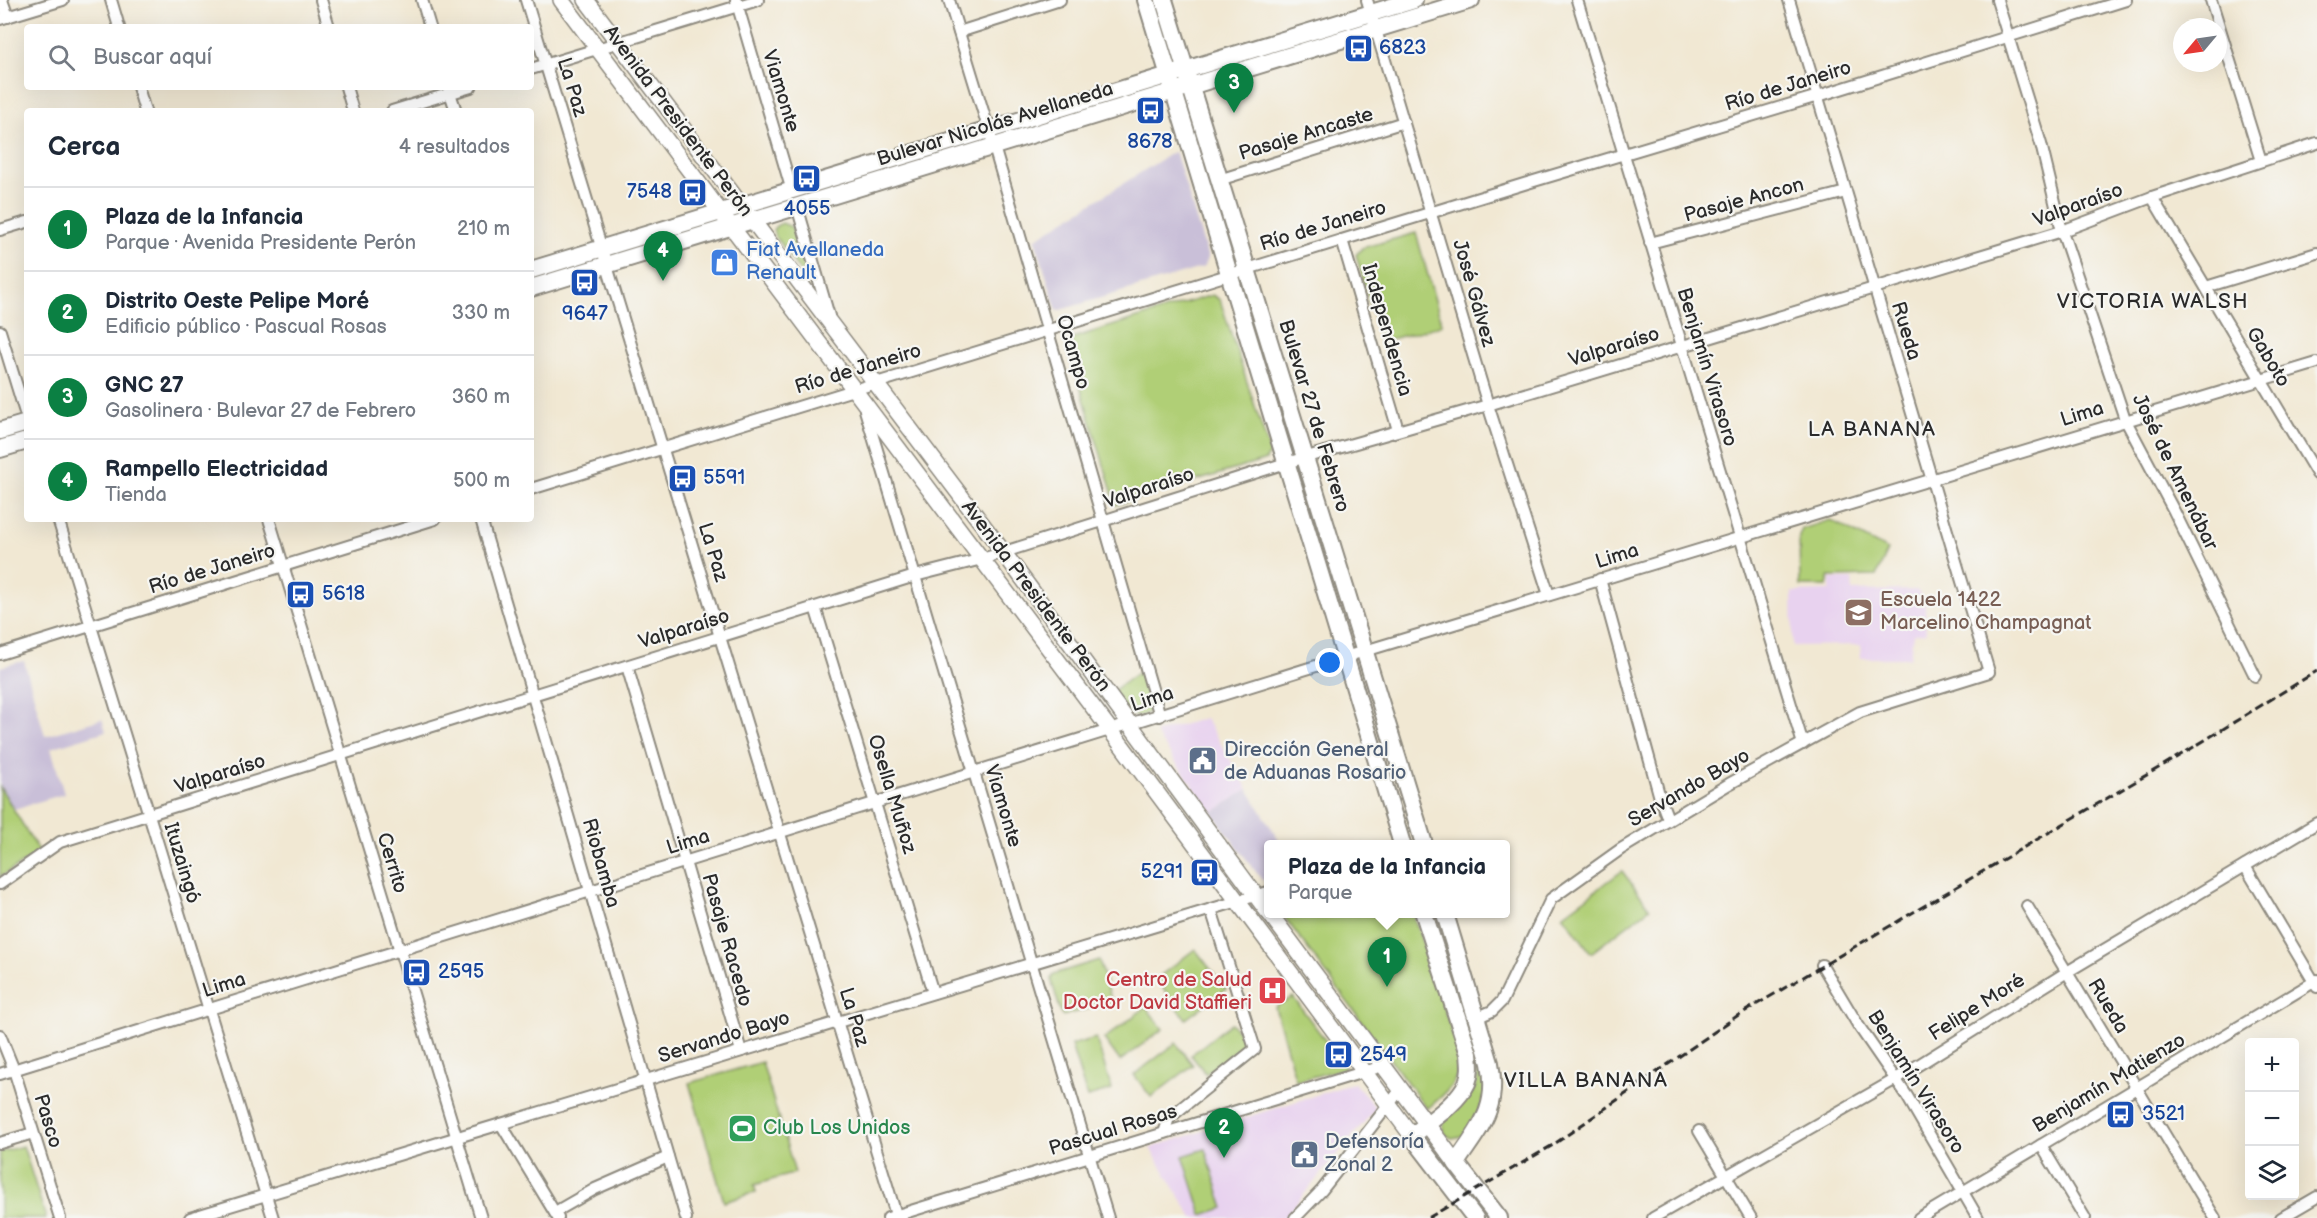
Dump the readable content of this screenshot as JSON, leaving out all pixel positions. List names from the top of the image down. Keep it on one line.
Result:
{"streets":{"main road":["Avenida Presidente Perón","Bulevar Nicolás Avellaneda","Bulevar 27 de Febrero"],"street":["Río de Janeiro","La Paz","Viamonte","Pasaje Ancaste","Pasaje Ancon","Valparaíso","José Gálvez","Independencia","Rueda","Ocampo","Gaboto","Benjamín Virasoro","Lima","José de Amenábar","Servando Bayo","Osella Muñoz","Ituzaingó","Cerrito","Riobamba","Pasaje Racedo","Felipe Moré","Benjamín Matienzo","Pasco","Pascual Rosas"]},"crossings":[["Río de Janeiro","La Paz"],["Río de Janeiro","Avenida Presidente Perón"],["Río de Janeiro","José Gálvez"],["Río de Janeiro","Independencia"],["Río de Janeiro","Rueda"],["Río de Janeiro","Ocampo"],["Río de Janeiro","Benjamín Virasoro"],["Río de Janeiro","Bulevar 27 de Febrero"],["Río de Janeiro","José de Amenábar"],["Río de Janeiro","Ituzaingó"],["Río de Janeiro","Cerrito"],["La Paz","Bulevar Nicolás Avellaneda"],["La Paz","Valparaíso"],["La Paz","Lima"],["La Paz","Servando Bayo"],["La Paz","Pascual Rosas"],["Viamonte","Avenida Presidente Perón"],["Viamonte","Bulevar Nicolás Avellaneda"],["Viamonte","Valparaíso"],["Viamonte","Lima"],["Viamonte","Servando Bayo"],["Viamonte","Pascual Rosas"],["Avenida Presidente Perón","Bulevar Nicolás Avellaneda"],["Avenida Presidente Perón","Valparaíso"],["Avenida Presidente Perón","Lima"],["Avenida Presidente Perón","Servando Bayo"],["Avenida Presidente Perón","Pascual Rosas"],["Bulevar Nicolás Avellaneda","José Gálvez"],["Bulevar Nicolás Avellaneda","Ocampo"],["Bulevar Nicolás Avellaneda","Bulevar 27 de Febrero"],["Pasaje Ancaste","José Gálvez"],["Pasaje Ancaste","Bulevar 27 de Febrero"],["Pasaje Ancon","Rueda"],["Pasaje Ancon","Benjamín Virasoro"],["Valparaíso","José Gálvez"],["Valparaíso","Independencia"],["Valparaíso","Rueda"],["Valparaíso","Ocampo"],["Valparaíso","Gaboto"],["Valparaíso","Benjamín Virasoro"],["Valparaíso","Bulevar 27 de Febrero"],["Valparaíso","José de Amenábar"],["Valparaíso","Osella Muñoz"],["Valparaíso","Ituzaingó"],["Valparaíso","Cerrito"],["Valparaíso","Riobamba"],["Valparaíso","Pasaje Racedo"],["José Gálvez","Lima"],["Rueda","Lima"],["Rueda","Servando Bayo"],["Rueda","Felipe Moré"],["Rueda","Benjamín Matienzo"],["Ocampo","Lima"],["Gaboto","Lima"],["Benjamín Virasoro","Lima"],["Benjamín Virasoro","Servando Bayo"],["Benjamín Virasoro","Felipe Moré"],["Benjamín Virasoro","Benjamín Matienzo"],["Lima","Bulevar 27 de Febrero"],["Lima","José de Amenábar"],["Lima","Osella Muñoz"],["Lima","Ituzaingó"],["Lima","Cerrito"],["Lima","Riobamba"],["Lima","Pasaje Racedo"],["Lima","Pasco"],["Servando Bayo","Osella Muñoz"],["Servando Bayo","Ituzaingó"],["Servando Bayo","Cerrito"],["Servando Bayo","Riobamba"],["Servando Bayo","Pasaje Racedo"]],"districts":["VICTORIA WALSH","LA BANANA","VILLA BANANA"],"places":{"bus stop":["6823","8678","4055","7548","9647","5591","5618","5291","2595","2549","3521"],"shop":["Fiat Avellaneda Renault"],"school or university":["Escuela 1422 Marcelino Champagnat"],"public building":["Dirección General de Aduanas Rosario","Defensoría Zonal 2"],"hospital":["Centro de Salud Doctor David Staffieri"],"sports":["Club Los Unidos"]},"north":"bottom left","page":{"search":"Buscar aquí","pins":["3","4","1","2"],"heading":["Cerca","4 resultados"],"list":[{"mark":"1","name":"Plaza de la Infancia","note":"Parque · Avenida Presidente Perón","value":"210 m"},{"mark":"2","name":"Distrito Oeste Pelipe Moré","note":"Edificio público · Pascual Rosas","value":"330 m"},{"mark":"3","name":"GNC 27","note":"Gasolinera · Bulevar 27 de Febrero","value":"360 m"},{"mark":"4","name":"Rampello Electricidad","note":"Tienda","value":"500 m"}],"popup":["Plaza de la Infancia","Parque"],"map_buttons":["+","−"]}}
